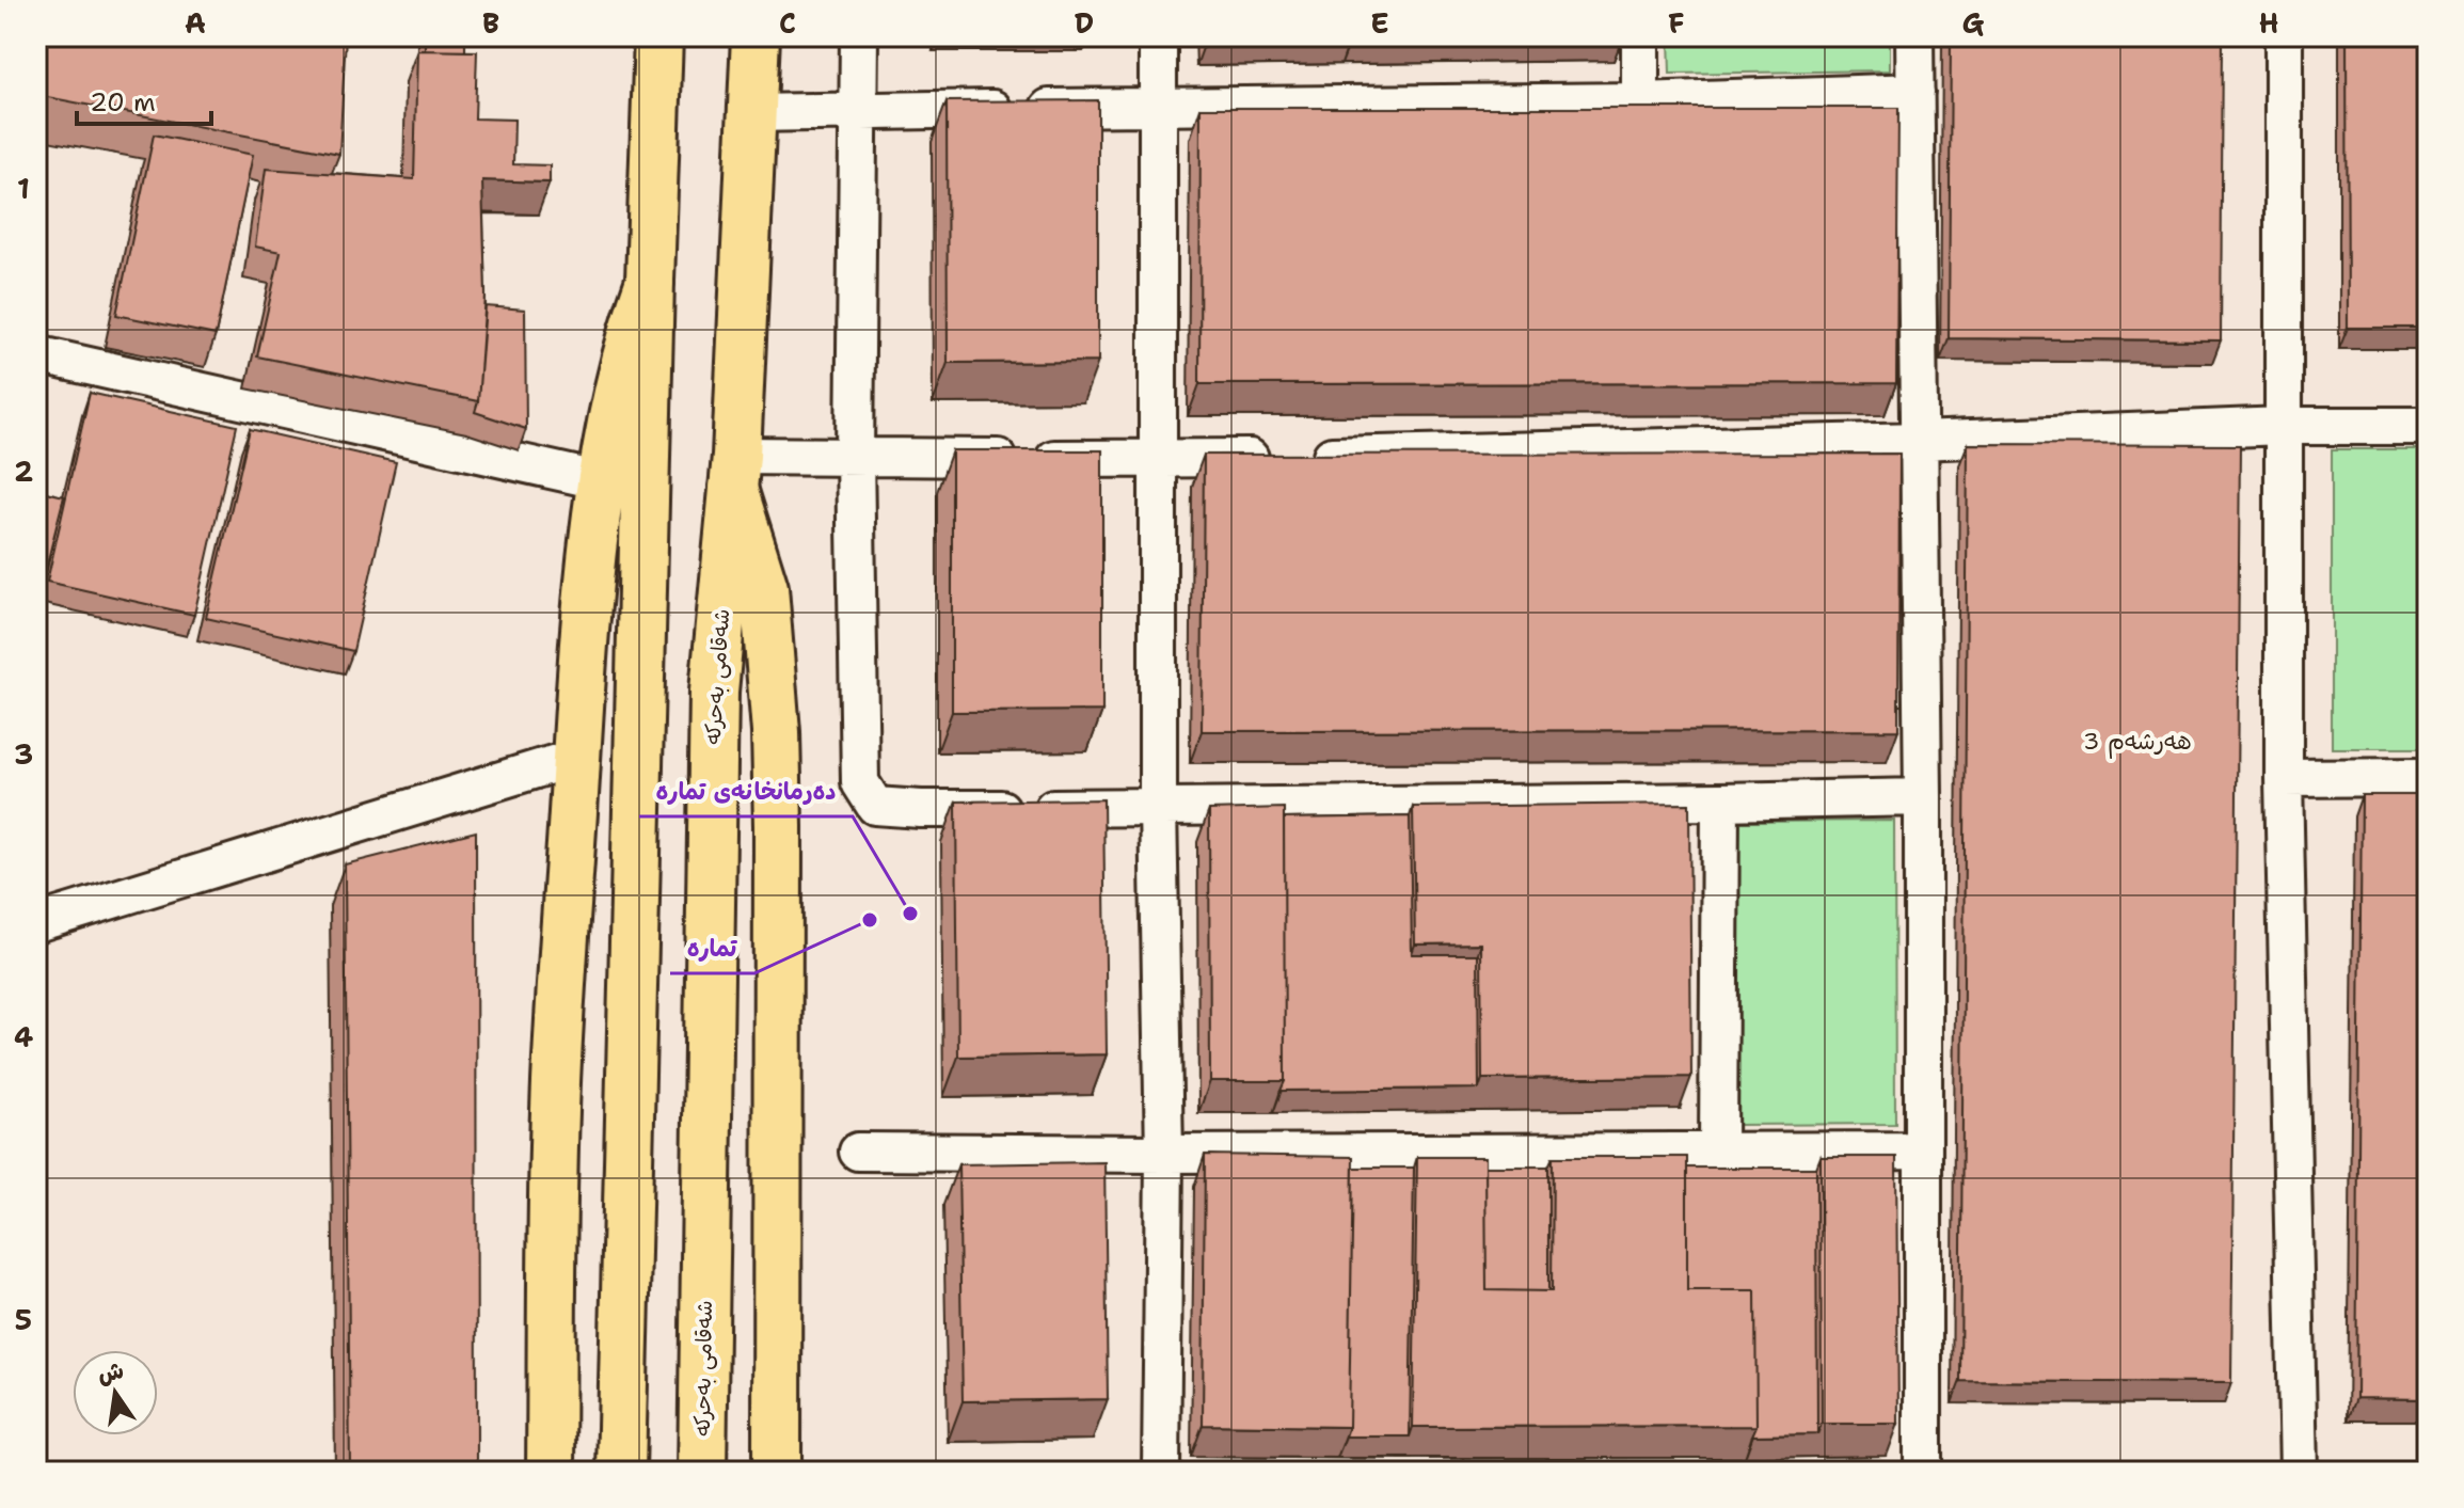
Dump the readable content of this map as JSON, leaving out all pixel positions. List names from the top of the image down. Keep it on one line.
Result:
{"streets":{"main road":["شەقامی بەحرکە"]},"districts":["ھەرشەم 3"],"places":["دەرمانخانەی تمارە","تمارە"],"scale_bar":"20 m","north":"top","grid":{"columns":["A","B","C","D","E","F","G","H"],"rows":["1","2","3","4","5"]}}
